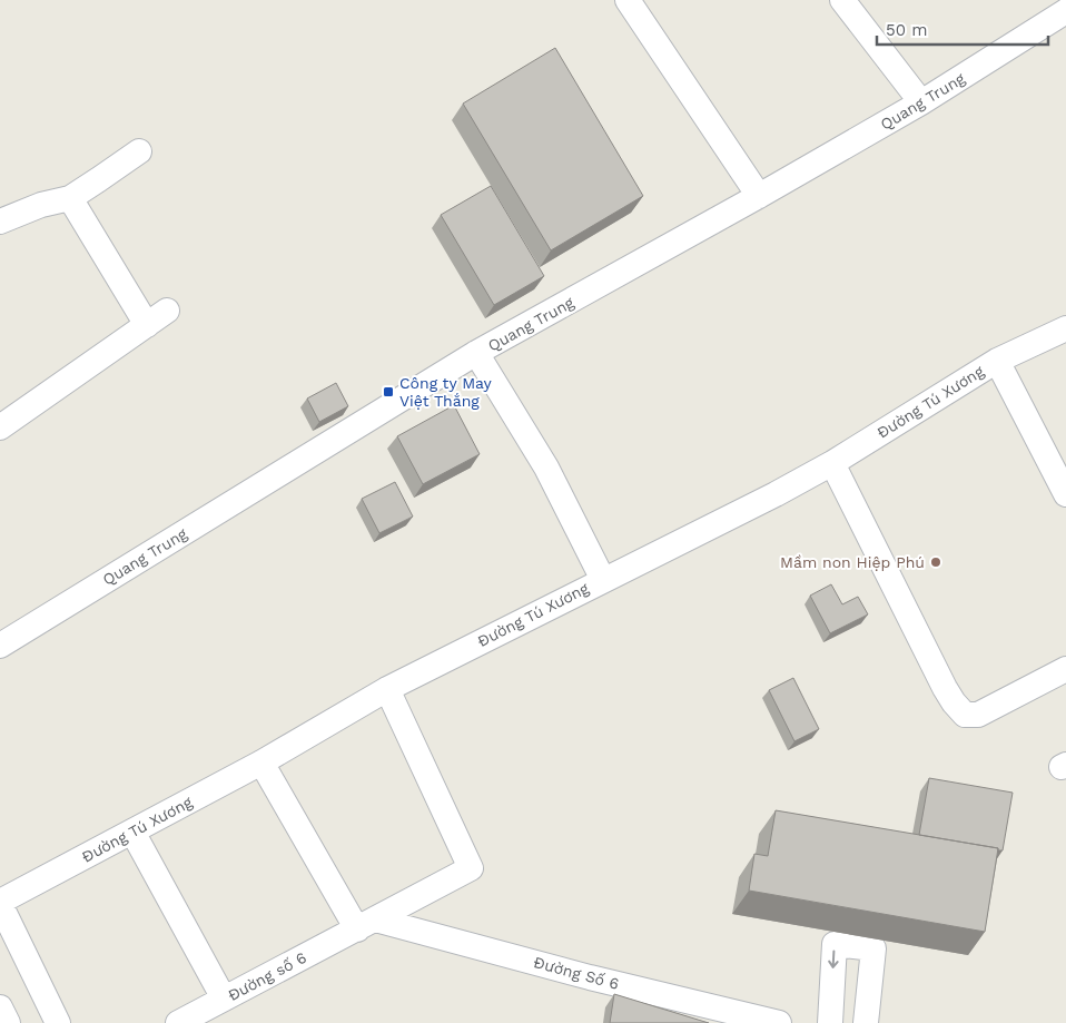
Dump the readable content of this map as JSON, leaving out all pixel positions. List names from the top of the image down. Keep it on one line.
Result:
{"streets":{"street":["Quang Trung","Đường Tú Xương","Đường Số 6","Đường số 6"]},"crossings":[["Đường Tú Xương","Đường số 6"],["Đường Số 6","Đường số 6"]],"places":{"transit":["Công ty May Việt Thắng"],"other":["Mầm non Hiệp Phú"]},"scale_bar":"50 m"}
